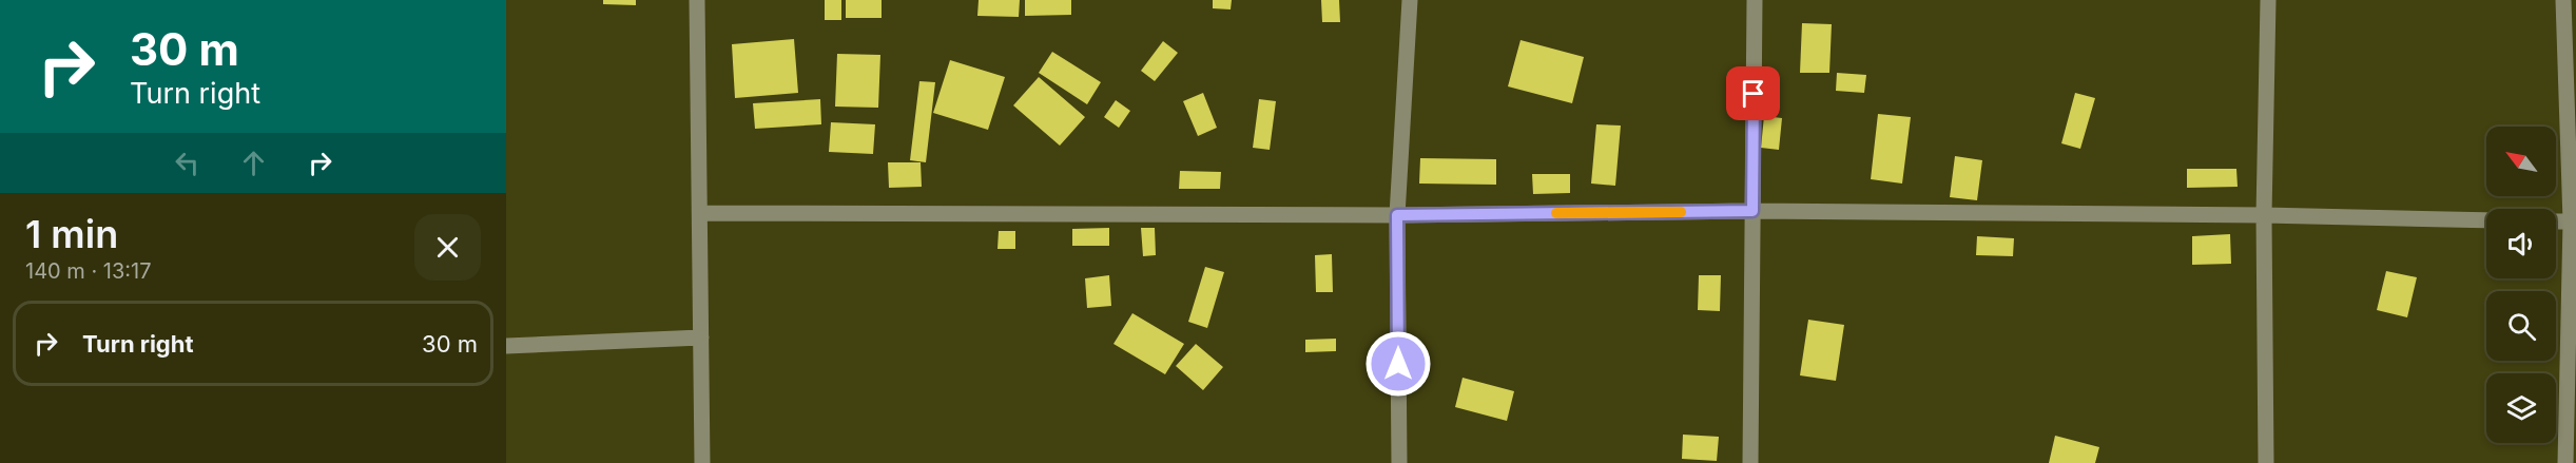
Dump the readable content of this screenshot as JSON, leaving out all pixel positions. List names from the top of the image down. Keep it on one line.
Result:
{"north":"top left","page":{"turn":["30 m","Turn right"],"heading":["1 min","140 m · 13:17"],"list":[{"name":"Turn right","value":"30 m"}]}}
